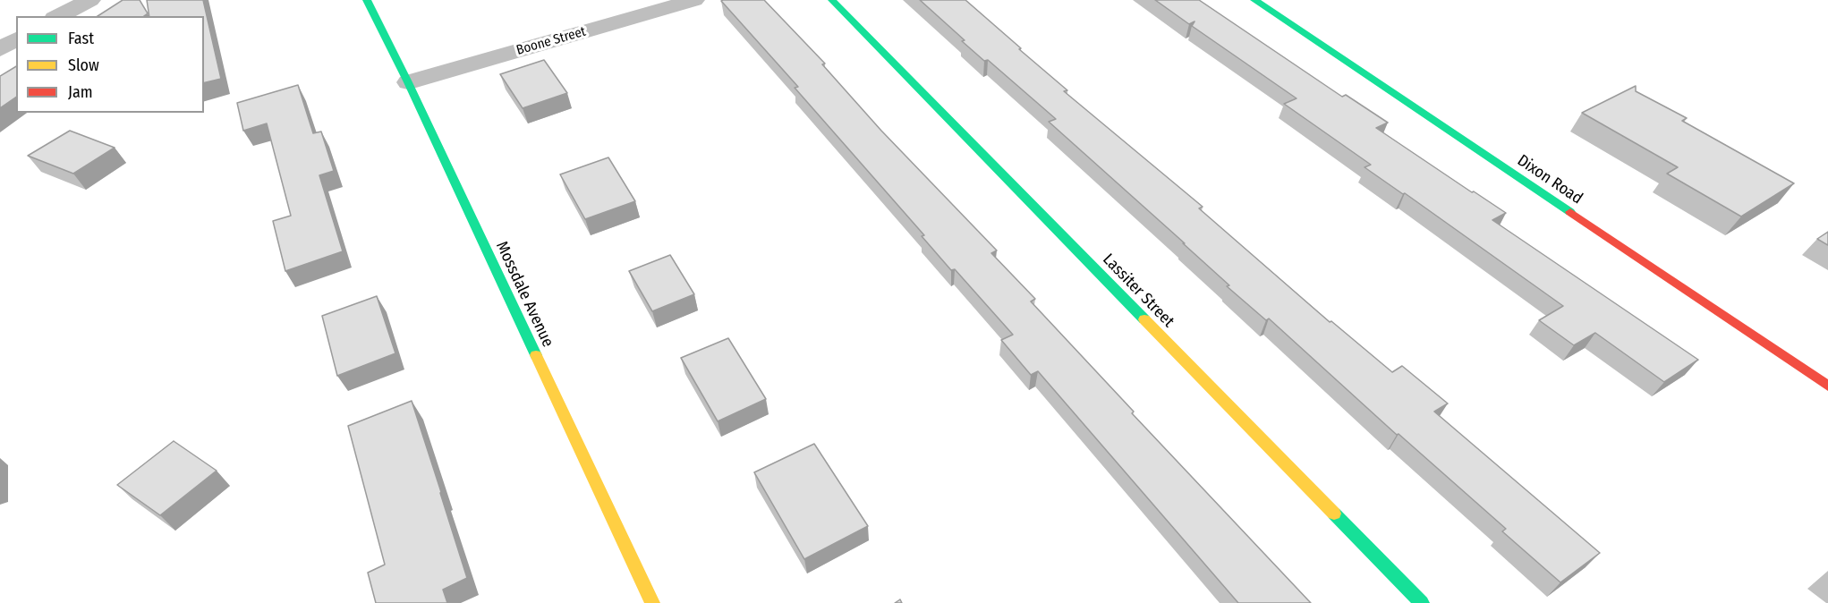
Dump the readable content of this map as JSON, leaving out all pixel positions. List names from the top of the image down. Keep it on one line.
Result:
{"streets":{"street":["Boone Street","Dixon Road","Lassiter Street","Mossdale Avenue"]},"crossings":[["Boone Street","Mossdale Avenue"]],"legend":["Fast","Slow","Jam"]}
